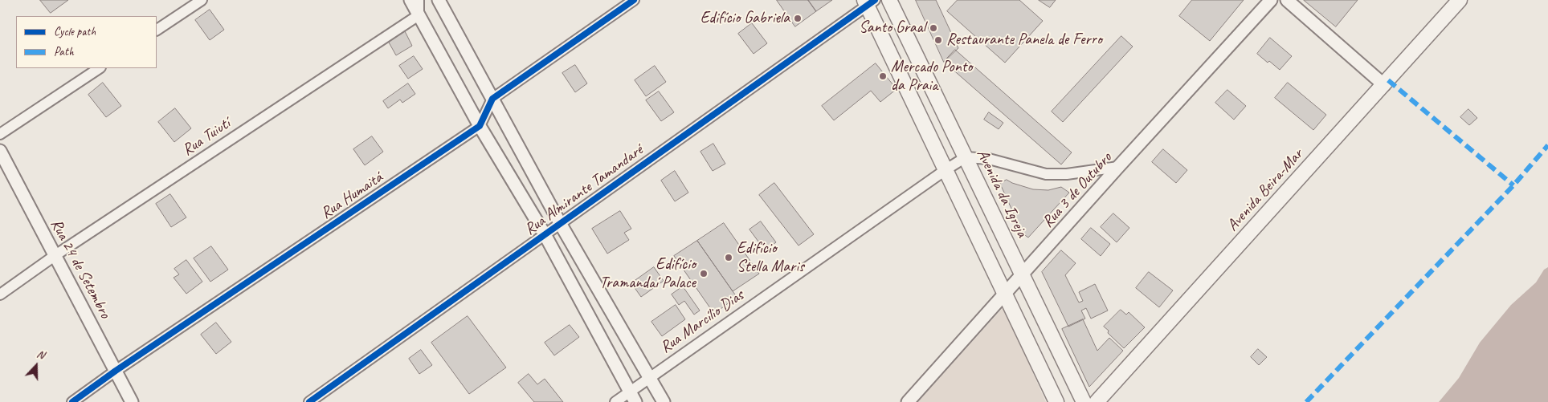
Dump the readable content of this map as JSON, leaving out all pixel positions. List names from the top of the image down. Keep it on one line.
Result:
{"streets":{"main road":["Avenida Beira-Mar","Avenida da Igreja"],"street":["Rua Tuiutí","Rua Almirante Tamandaré","Rua 3 de Outubro","Rua Humaitá","Rua 24 de Setembro","Rua Marcílio Dias"]},"crossings":[["Rua Tuiutí","Rua 24 de Setembro"],["Rua 3 de Outubro","Avenida da Igreja"],["Avenida da Igreja","Rua Marcílio Dias"],["Rua Humaitá","Rua 24 de Setembro"]],"places":["Edifício Gabriela","Santo Graal","Restaurante Panela de Ferro","Mercado Ponto da Praia","Edifício Stella Maris","Edifício Tramandaí Palace"],"legend":["Cycle path","Path"],"north":"top"}
